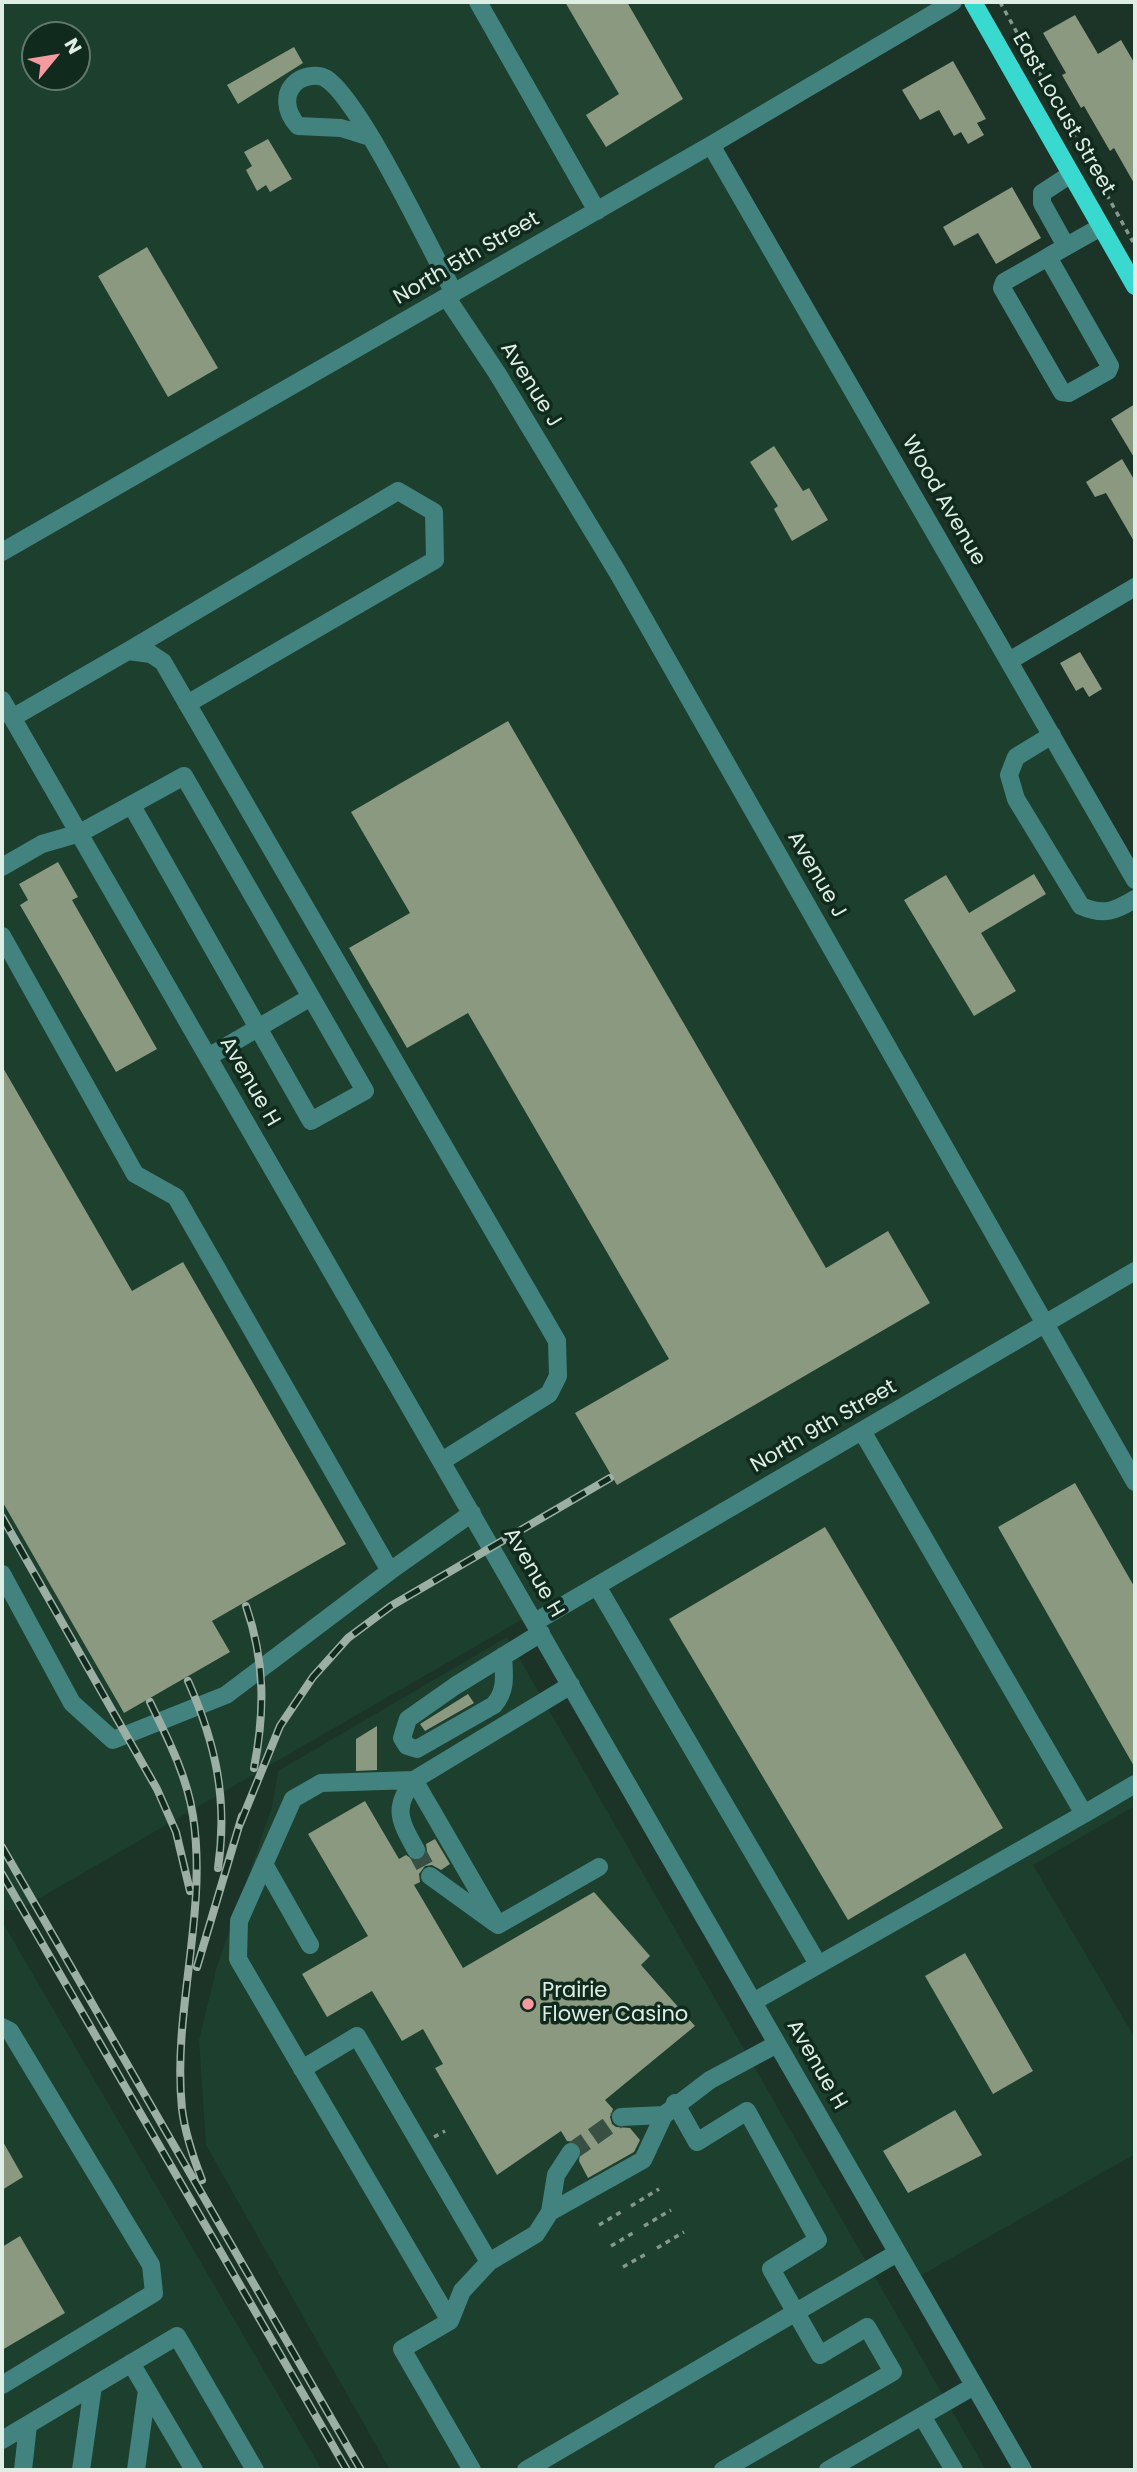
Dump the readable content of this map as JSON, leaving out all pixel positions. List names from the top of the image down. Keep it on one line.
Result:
{"streets":{"main road":["East Locust Street"],"street":["North 5th Street","Avenue J","Wood Avenue","Avenue H","North 9th Street"]},"crossings":[["North 5th Street","Avenue J"],["North 5th Street","Wood Avenue"],["Avenue J","North 9th Street"],["Avenue H","North 9th Street"]],"places":["Prairie Flower Casino"],"north":"top right"}
